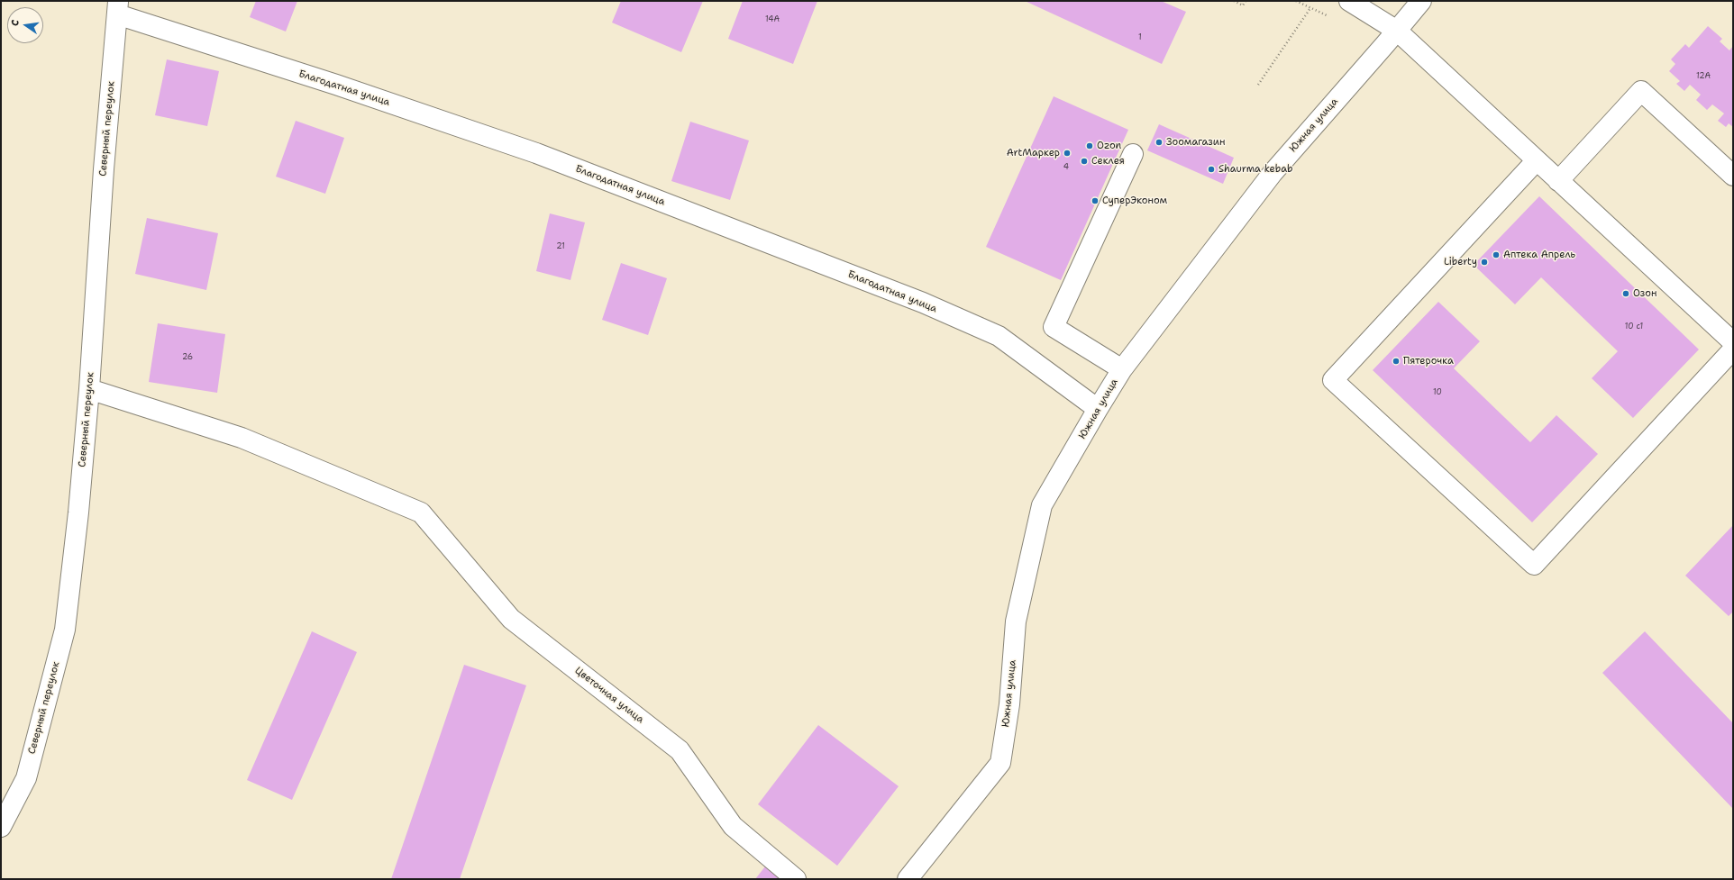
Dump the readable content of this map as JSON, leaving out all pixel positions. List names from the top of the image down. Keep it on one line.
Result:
{"streets":{"street":["Благодатная улица","Южная улица","Северный переулок","Цветочная улица"]},"crossings":[["Благодатная улица","Южная улица"],["Благодатная улица","Северный переулок"],["Северный переулок","Цветочная улица"]],"places":["Зоомагазин","Ozon","ArtМаркер","Секлея","Shaurma kebab","СуперЭконом","Аптека Апрель","Liberty","Озон","Пятерочка"],"house_numbers":["14А","1","12А","4","21","10 с1","26","10"],"north":"left"}
